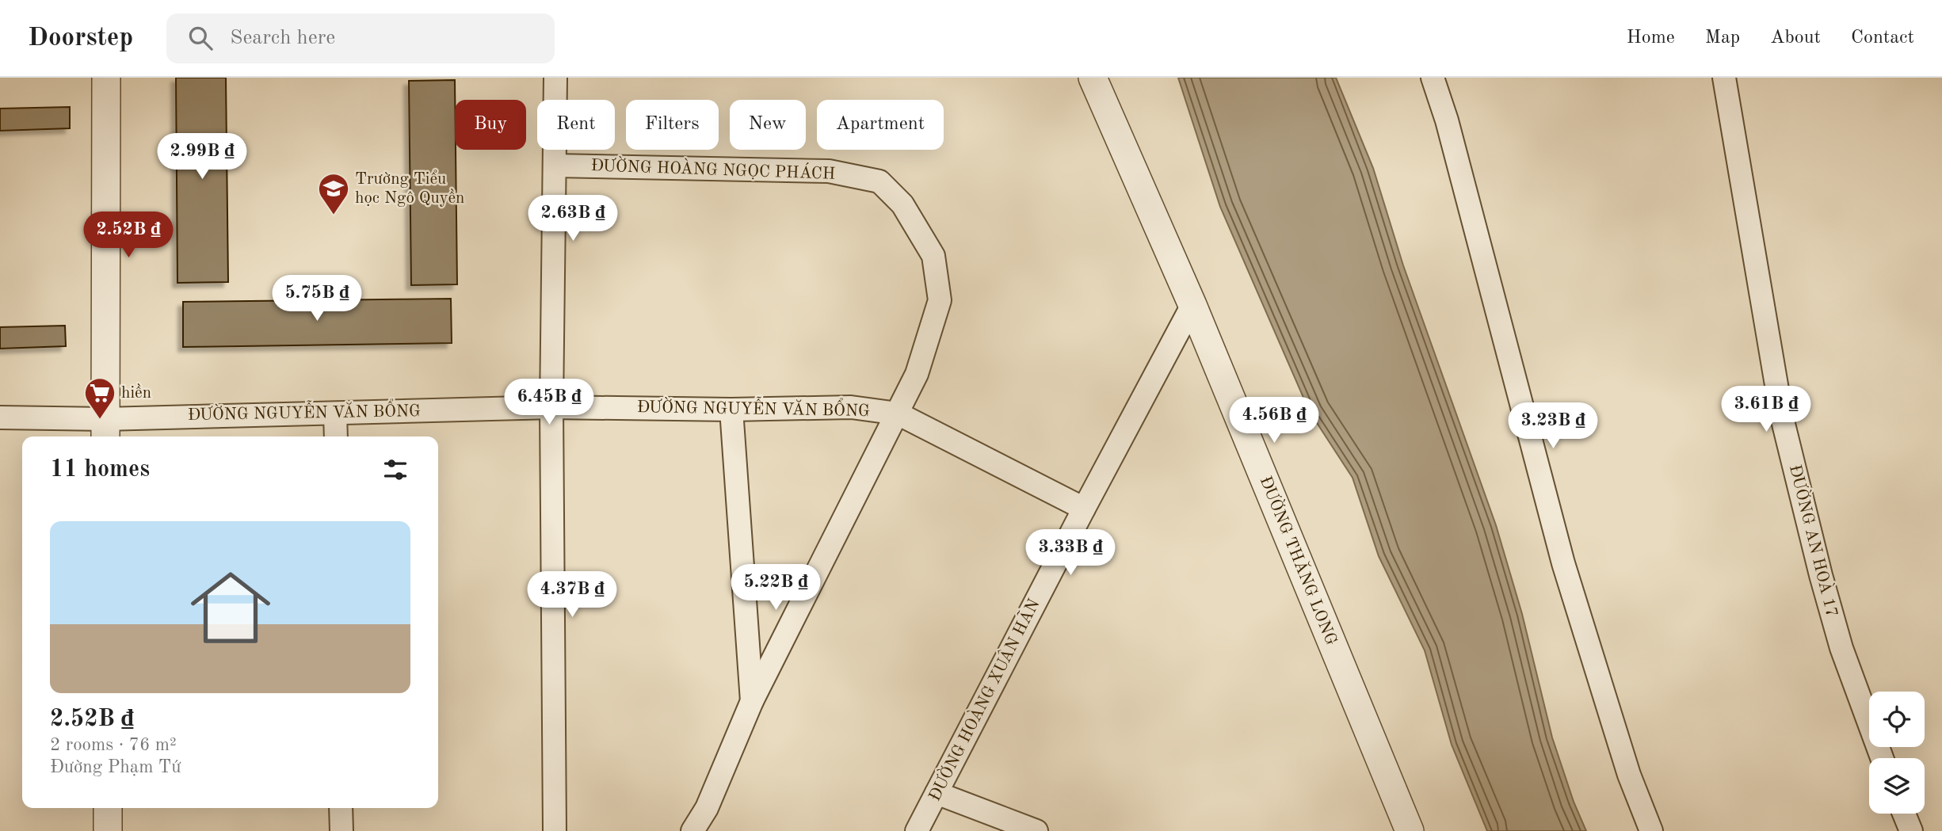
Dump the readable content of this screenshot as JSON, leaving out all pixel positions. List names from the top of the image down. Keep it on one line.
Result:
{"streets":{"street":["ĐƯỜNG HOÀNG NGỌC PHÁCH","ĐƯỜNG NGUYỄN VĂN BỔNG","ĐƯỜNG AN HOÀ 17","ĐƯỜNG THĂNG LONG","ĐƯỜNG HOÀNG XUÂN HÃN"]},"crossings":[["ĐƯỜNG HOÀNG NGỌC PHÁCH","ĐƯỜNG NGUYỄN VĂN BỔNG"],["ĐƯỜNG NGUYỄN VĂN BỔNG","ĐƯỜNG HOÀNG XUÂN HÃN"],["ĐƯỜNG THĂNG LONG","ĐƯỜNG HOÀNG XUÂN HÃN"]],"places":{"school or university":["Trường Tiểu học Ngô Quyền"],"supermarket":["hiền"]},"page":{"header":"Doorstep","search":"Search here","nav":["Home","Map","About","Contact"],"chip":["Buy","Rent","Filters","New","Apartment"],"price":["2.99B ₫","2.63B ₫","2.52B ₫","5.75B ₫","6.45B ₫","3.61B ₫","4.56B ₫","3.23B ₫","3.33B ₫","5.22B ₫","4.37B ₫"],"heading":"11 homes","list":[{"name":"2.52B ₫","note":"2 rooms · 76 m² · Đường Phạm Tứ"}]}}
